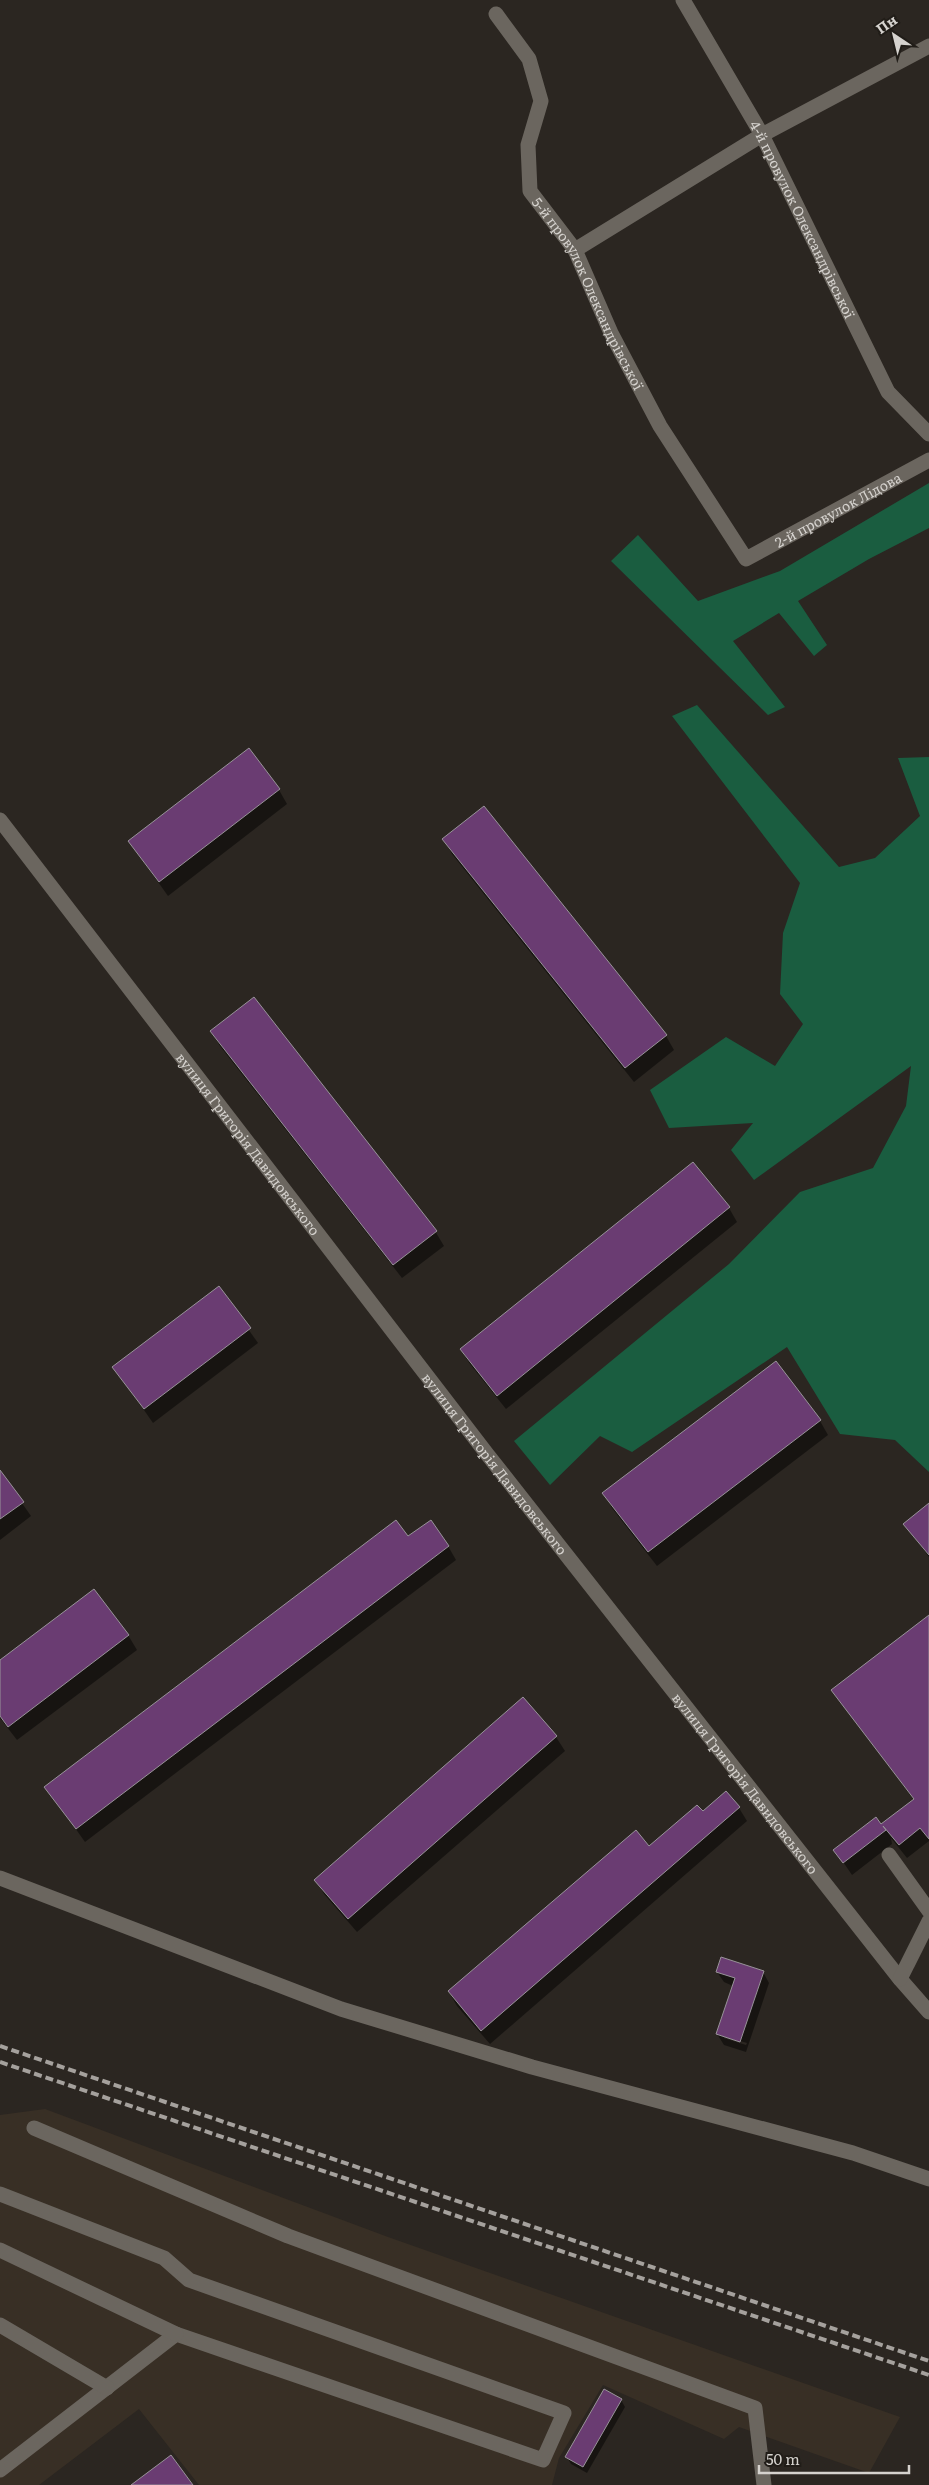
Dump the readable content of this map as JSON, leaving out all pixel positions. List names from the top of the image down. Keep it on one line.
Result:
{"streets":{"street":["4-й провулок Олександрівської","5-й провулок Олександрівської","2-й провулок Лідова","вулиця Григорія Давидовського"]},"crossings":[["5-й провулок Олександрівської","2-й провулок Лідова"]],"scale_bar":"50 m","north":"top left"}
